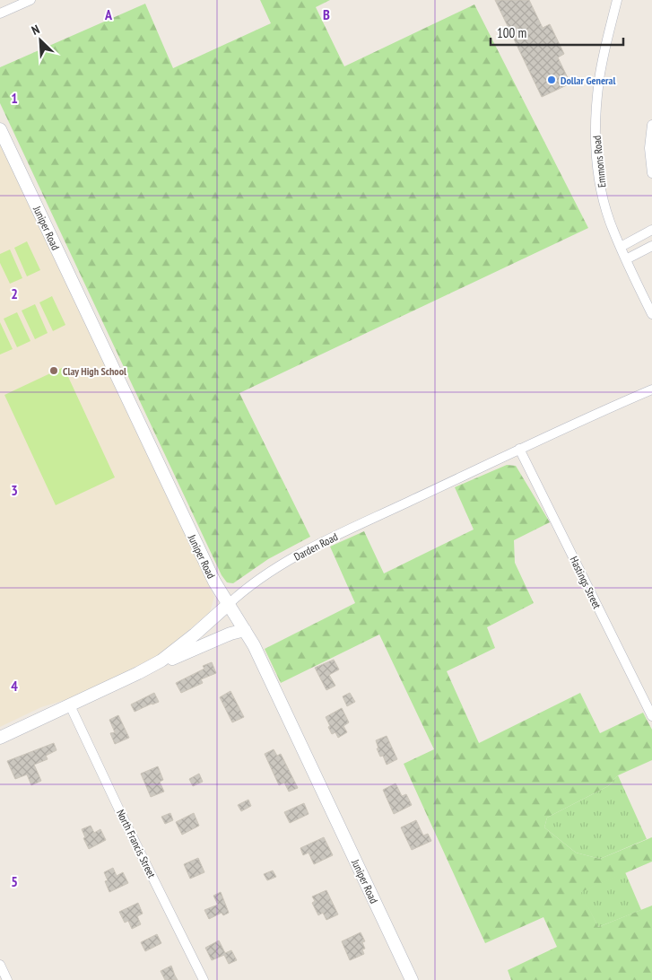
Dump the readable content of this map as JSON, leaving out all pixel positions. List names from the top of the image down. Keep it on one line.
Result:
{"streets":{"street":["Emmons Road","Juniper Road","Darden Road","Hastings Street","North Francis Street"]},"crossings":[["Juniper Road","Darden Road"],["Darden Road","Hastings Street"],["Darden Road","North Francis Street"]],"places":["Dollar General","Clay High School"],"scale_bar":"100 m","north":"top left","grid":{"columns":["A","B"],"rows":["1","2","3","4","5"]}}
